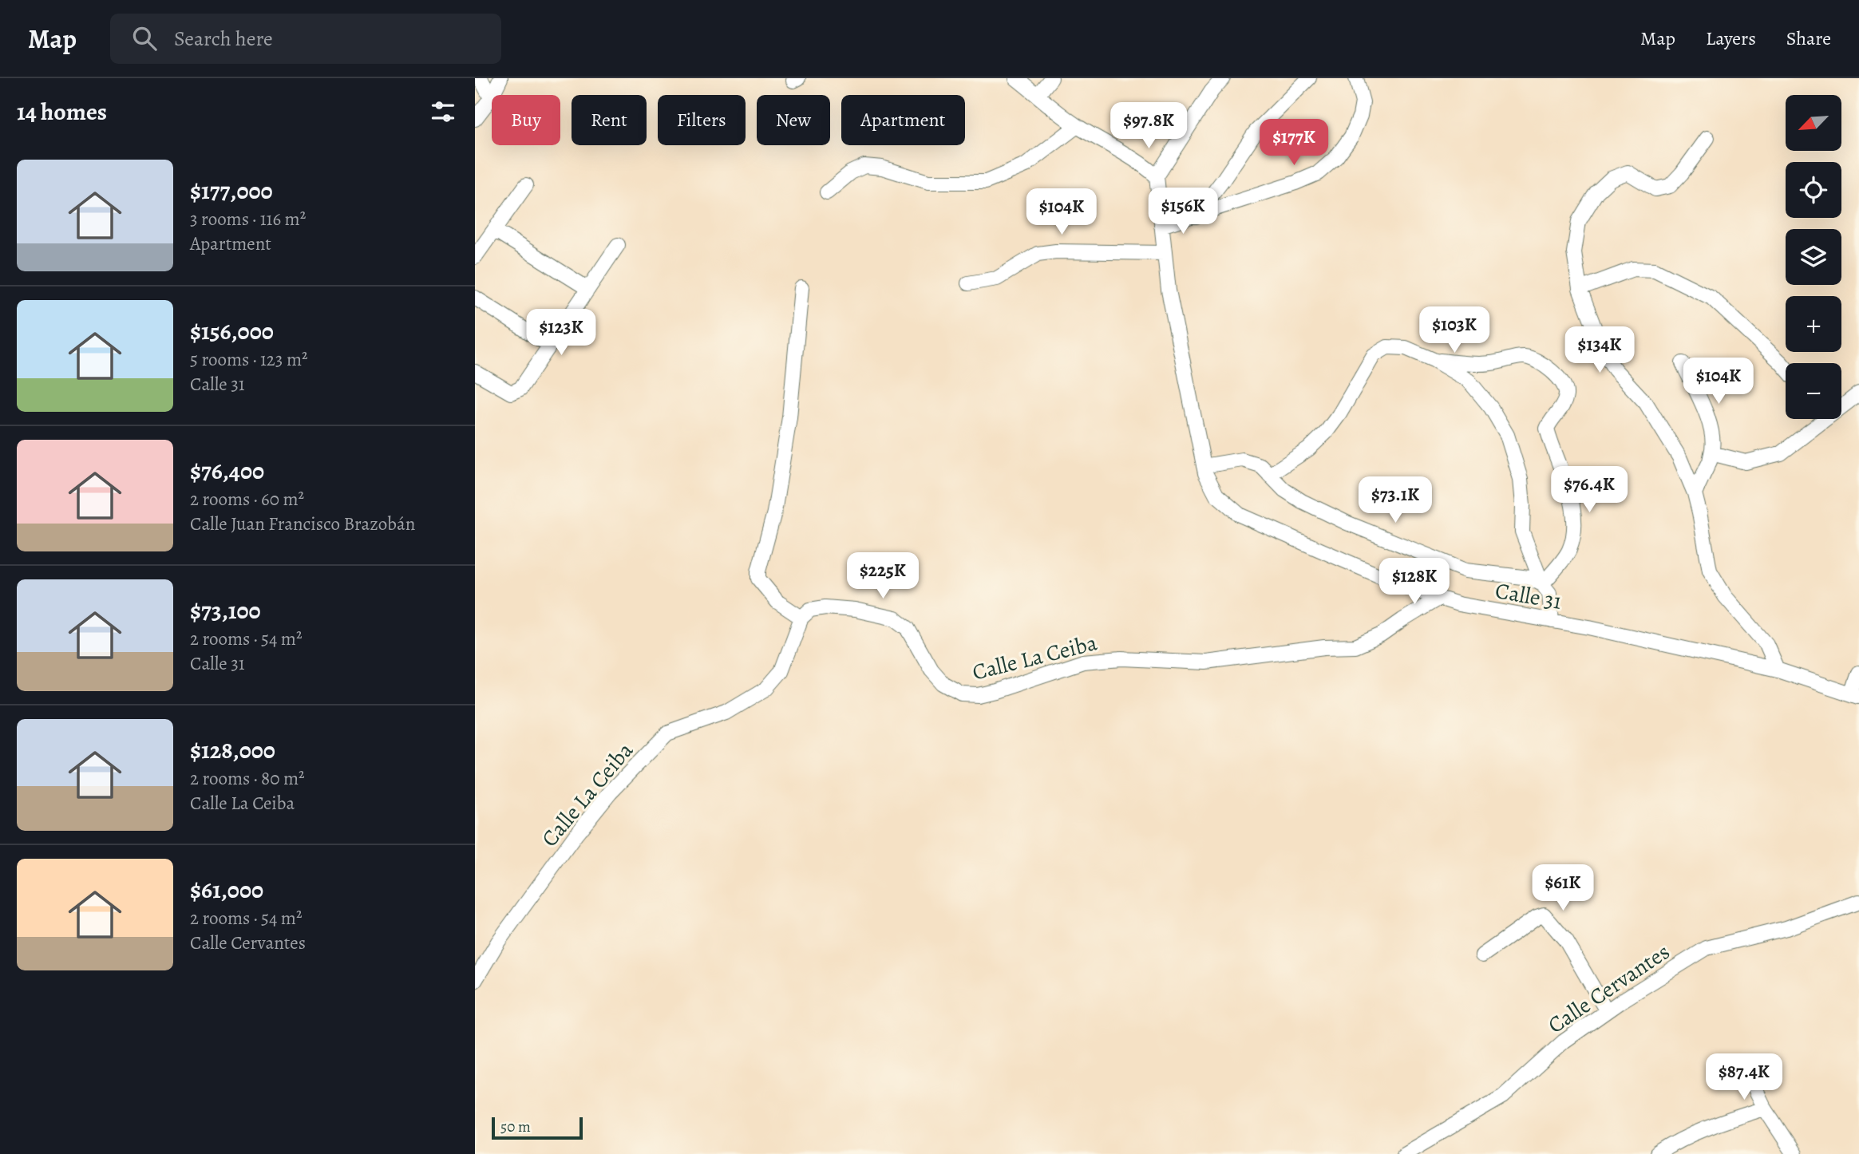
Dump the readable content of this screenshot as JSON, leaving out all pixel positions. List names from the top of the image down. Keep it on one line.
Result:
{"streets":{"street":["Calle 31","Calle La Ceiba","Calle Cervantes"]},"crossings":[["Calle 31","Calle La Ceiba"]],"scale_bar":"50 m","north":"bottom left","page":{"header":"Map","search":"Search here","nav":["Map","Layers","Share"],"heading":"14 homes","map_buttons":["+","−"],"chip":["Buy","Rent","Filters","New","Apartment"],"price":["$97.8K","$177K","$156K","$104K","$103K","$123K","$134K","$104K","$76.4K","$73.1K","$225K","$128K","$61K","$87.4K"],"list":[{"name":"$177,000","note":"3 rooms · 116 m² · Apartment"},{"name":"$156,000","note":"5 rooms · 123 m² · Calle 31"},{"name":"$76,400","note":"2 rooms · 60 m² · Calle Juan Francisco Brazobán"},{"name":"$73,100","note":"2 rooms · 54 m² · Calle 31"},{"name":"$128,000","note":"2 rooms · 80 m² · Calle La Ceiba"},{"name":"$61,000","note":"2 rooms · 54 m² · Calle Cervantes"}],"scale":"50 m"}}
